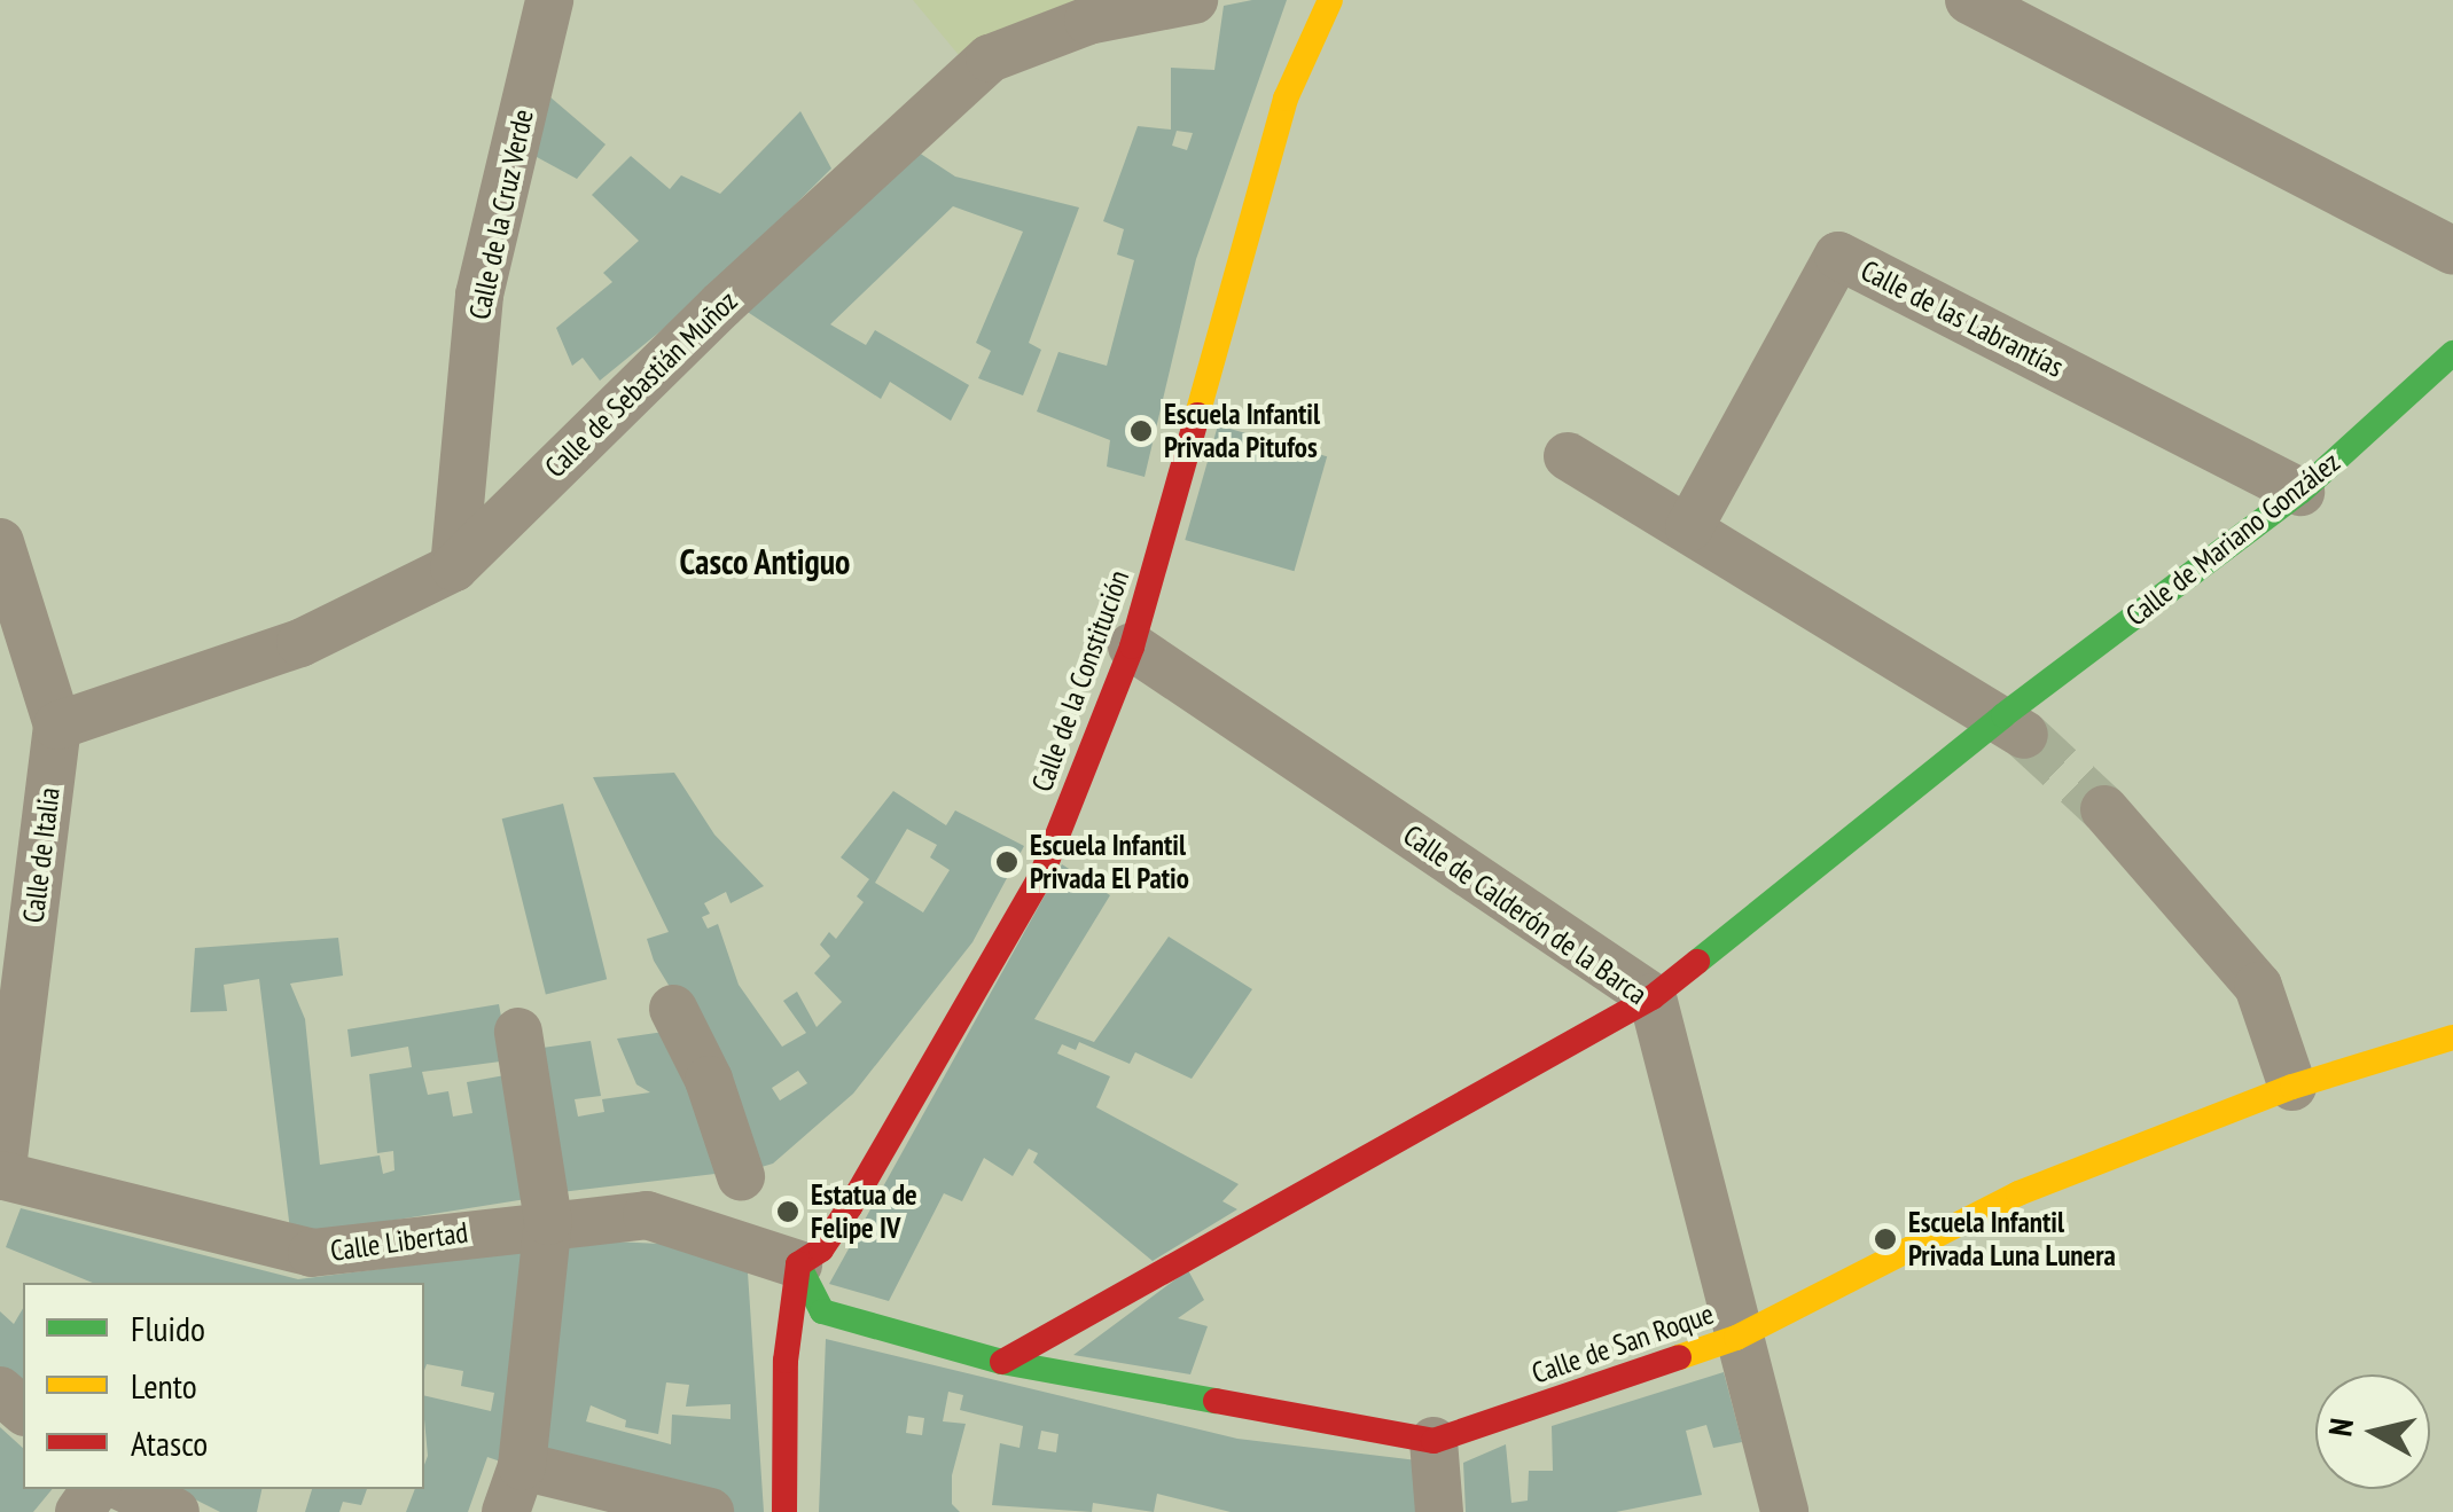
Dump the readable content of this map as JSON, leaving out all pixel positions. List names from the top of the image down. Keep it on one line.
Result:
{"streets":{"street":["Calle de la Cruz Verde","Calle de las Labrantías","Calle de Sebastián Muñoz","Calle de Mariano González","Calle de la Constitución","Calle de Italia","Calle de Calderón de la Barca","Calle Libertad","Calle de San Roque"]},"crossings":[["Calle de la Cruz Verde","Calle de Sebastián Muñoz"],["Calle de las Labrantías","Calle de Mariano González"],["Calle de Sebastián Muñoz","Calle de Italia"],["Calle de Mariano González","Calle de Calderón de la Barca"],["Calle de Mariano González","Calle de San Roque"],["Calle de la Constitución","Calle de Calderón de la Barca"],["Calle de la Constitución","Calle Libertad"],["Calle de la Constitución","Calle de San Roque"],["Calle de Italia","Calle Libertad"],["Calle de Calderón de la Barca","Calle de San Roque"],["Calle Libertad","Calle de San Roque"]],"districts":["Casco Antiguo"],"places":["Escuela Infantil Privada Pitufos","Escuela Infantil Privada El Patio","Estatua de Felipe IV","Escuela Infantil Privada Luna Lunera"],"legend":["Fluido","Lento","Atasco"],"north":"left"}
